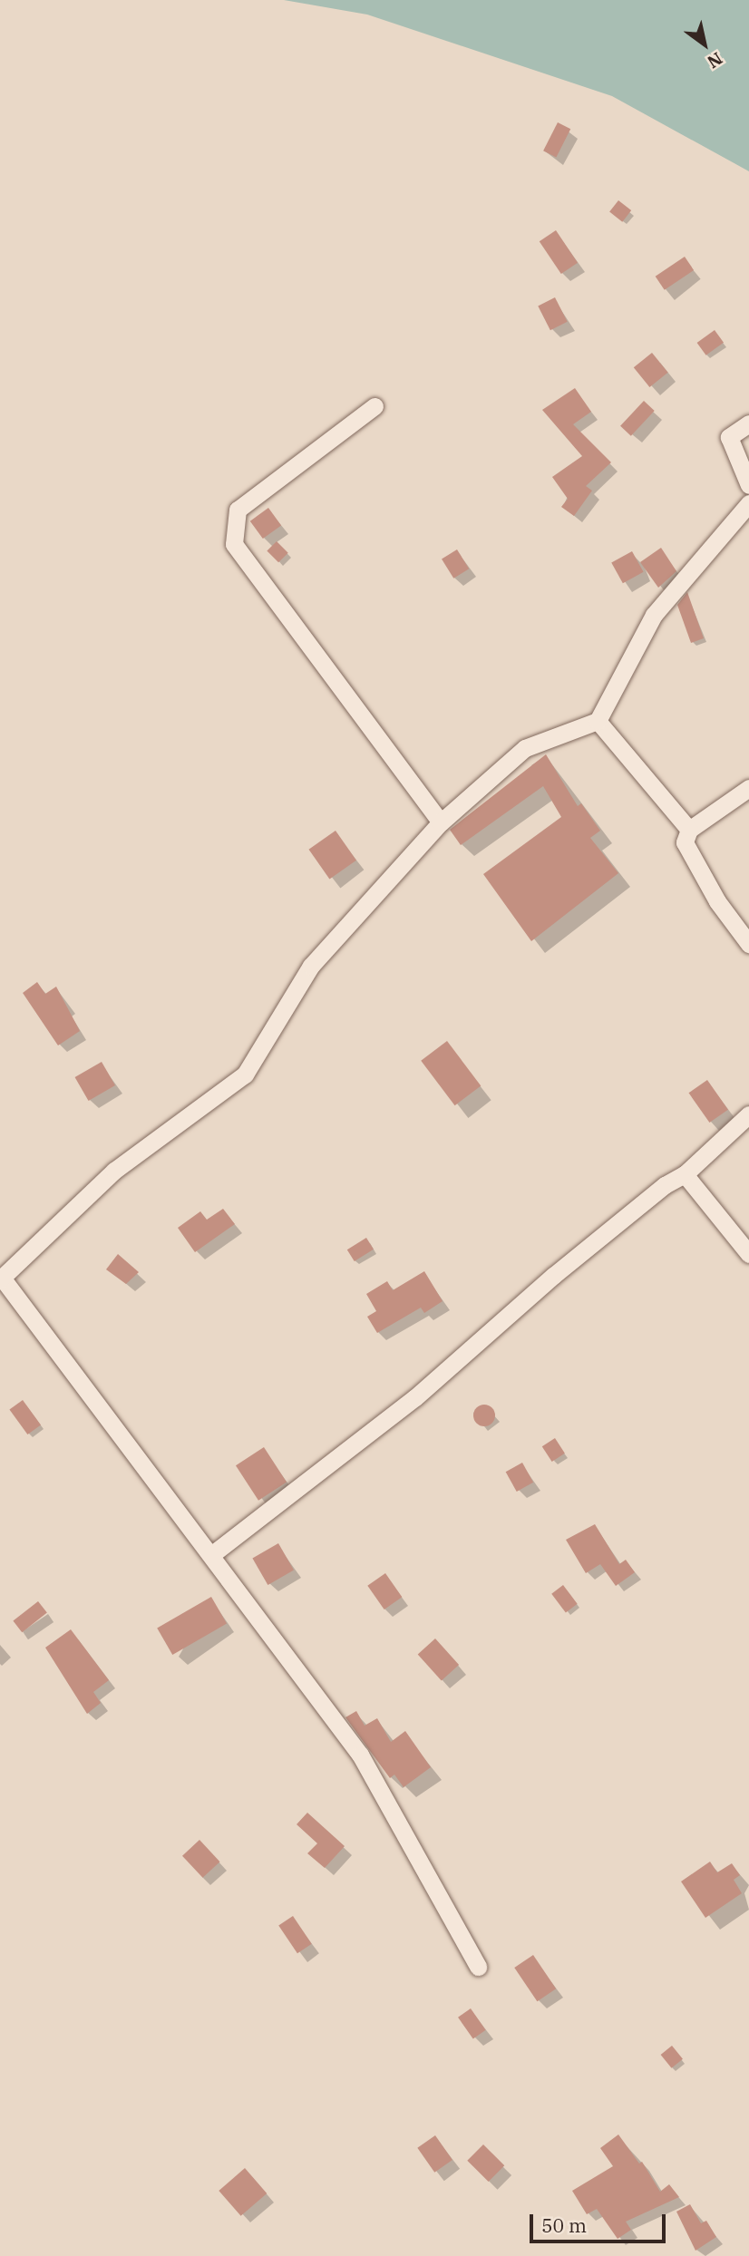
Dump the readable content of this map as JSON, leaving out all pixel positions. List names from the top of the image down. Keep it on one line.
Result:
{"scale_bar":"50 m","north":"bottom right"}
